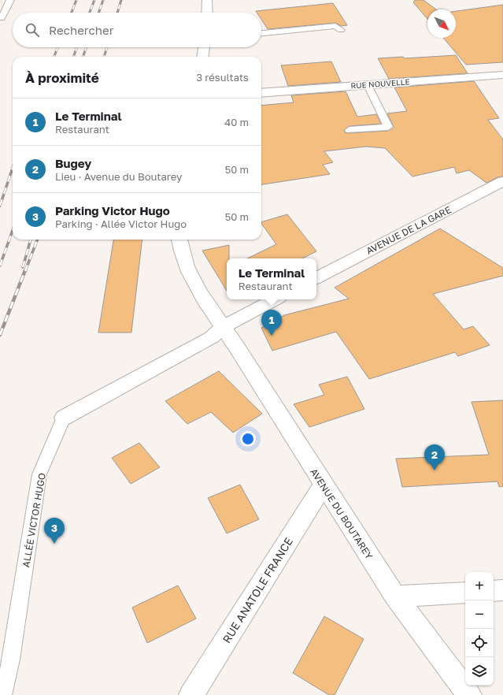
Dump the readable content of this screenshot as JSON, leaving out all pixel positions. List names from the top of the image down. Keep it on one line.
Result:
{"streets":{"street":["RUE NOUVELLE","AVENUE DE LA GARE","AVENUE DU BOUTAREY","ALLÉE VICTOR HUGO","RUE ANATOLE FRANCE"]},"crossings":[["AVENUE DU BOUTAREY","ALLÉE VICTOR HUGO"],["AVENUE DU BOUTAREY","RUE ANATOLE FRANCE"]],"north":"bottom right","page":{"search":"Rechercher","heading":["À proximité","3 résultats"],"list":[{"mark":"1","name":"Le Terminal","note":"Restaurant","value":"40 m"},{"mark":"2","name":"Bugey","note":"Lieu · Avenue du Boutarey","value":"50 m"},{"mark":"3","name":"Parking Victor Hugo","note":"Parking · Allée Victor Hugo","value":"50 m"}],"popup":["Le Terminal","Restaurant"],"pins":["1","2","3"],"map_buttons":["+","−"]}}
